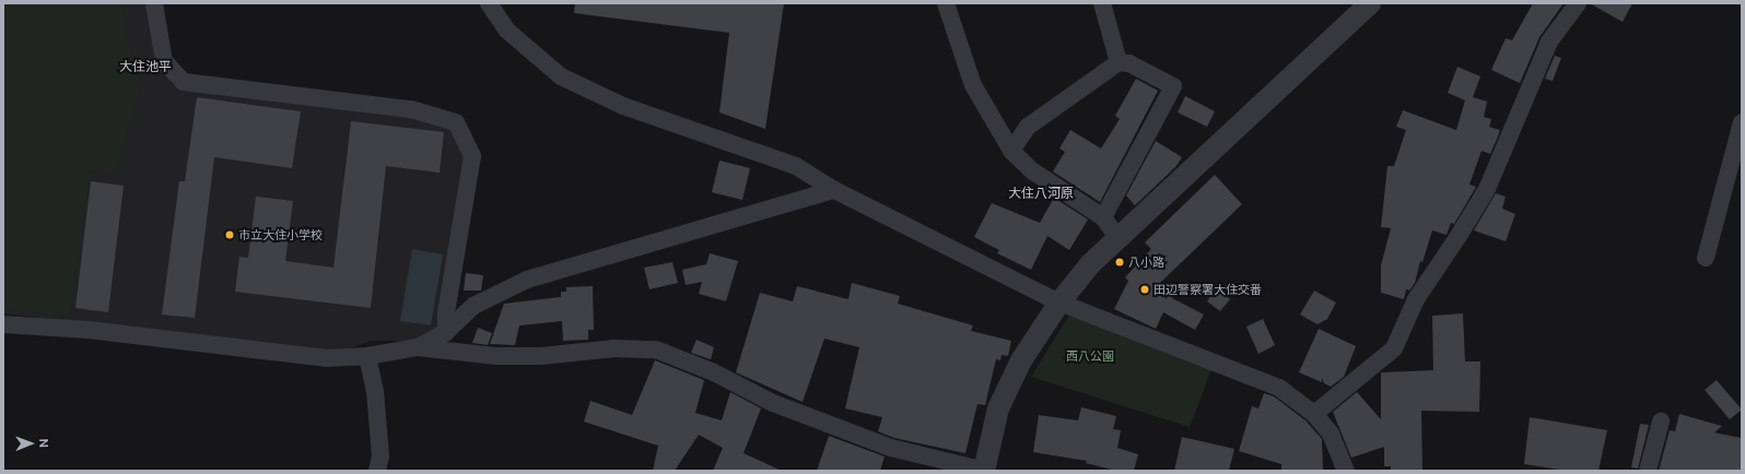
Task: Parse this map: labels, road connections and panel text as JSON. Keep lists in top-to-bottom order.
{
  "districts": ["大住池平", "大住八河原"],
  "parks": ["西八公園"],
  "places": ["市立大住小学校", "八小路", "田辺警察署大住交番"],
  "north": "right"
}
